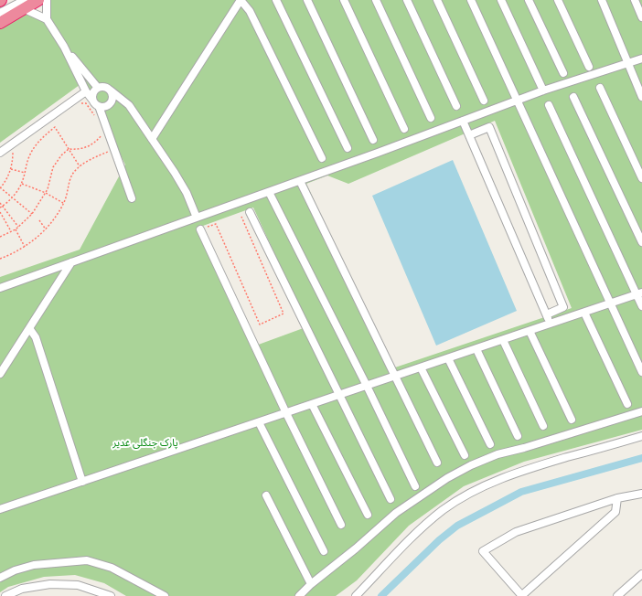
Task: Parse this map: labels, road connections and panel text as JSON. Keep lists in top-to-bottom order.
{
  "parks": ["پارک جنگلی غدیر"]
}
